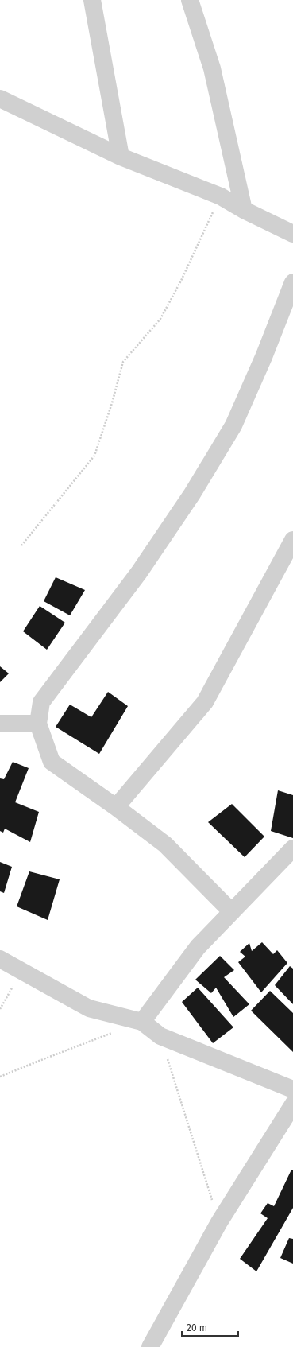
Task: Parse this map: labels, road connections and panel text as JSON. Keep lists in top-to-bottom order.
{
  "scale_bar": "20 m"
}
